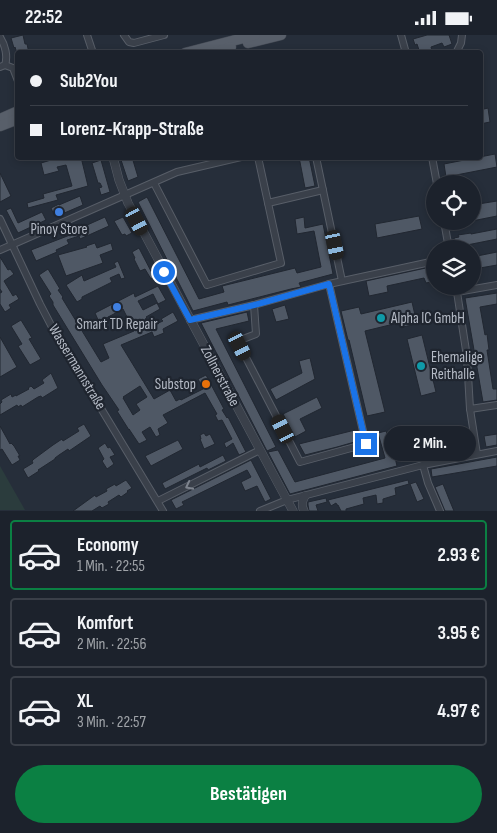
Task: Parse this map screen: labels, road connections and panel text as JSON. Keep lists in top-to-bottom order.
{
  "streets": {
    "street": ["Wassermannstraße", "Zollnerstraße"]
  },
  "places": [
    "Pinoy Store",
    "Smart TD Repair",
    "Alpha IC GmbH",
    "Ehemalige Reithalle",
    "Substop"
  ],
  "page": {
    "status": "22:52",
    "banner": ["Sub2You", "Lorenz-Krapp-Straße"],
    "bubble": "2 Min.",
    "list": [
      {
        "name": "Economy",
        "note": "1 Min. · 22:55",
        "value": "2.93 €"
      },
      {
        "name": "Komfort",
        "note": "2 Min. · 22:56",
        "value": "3.95 €"
      },
      {
        "name": "XL",
        "note": "3 Min. · 22:57",
        "value": "4.97 €"
      }
    ],
    "buttons": "Bestätigen"
  }
}
